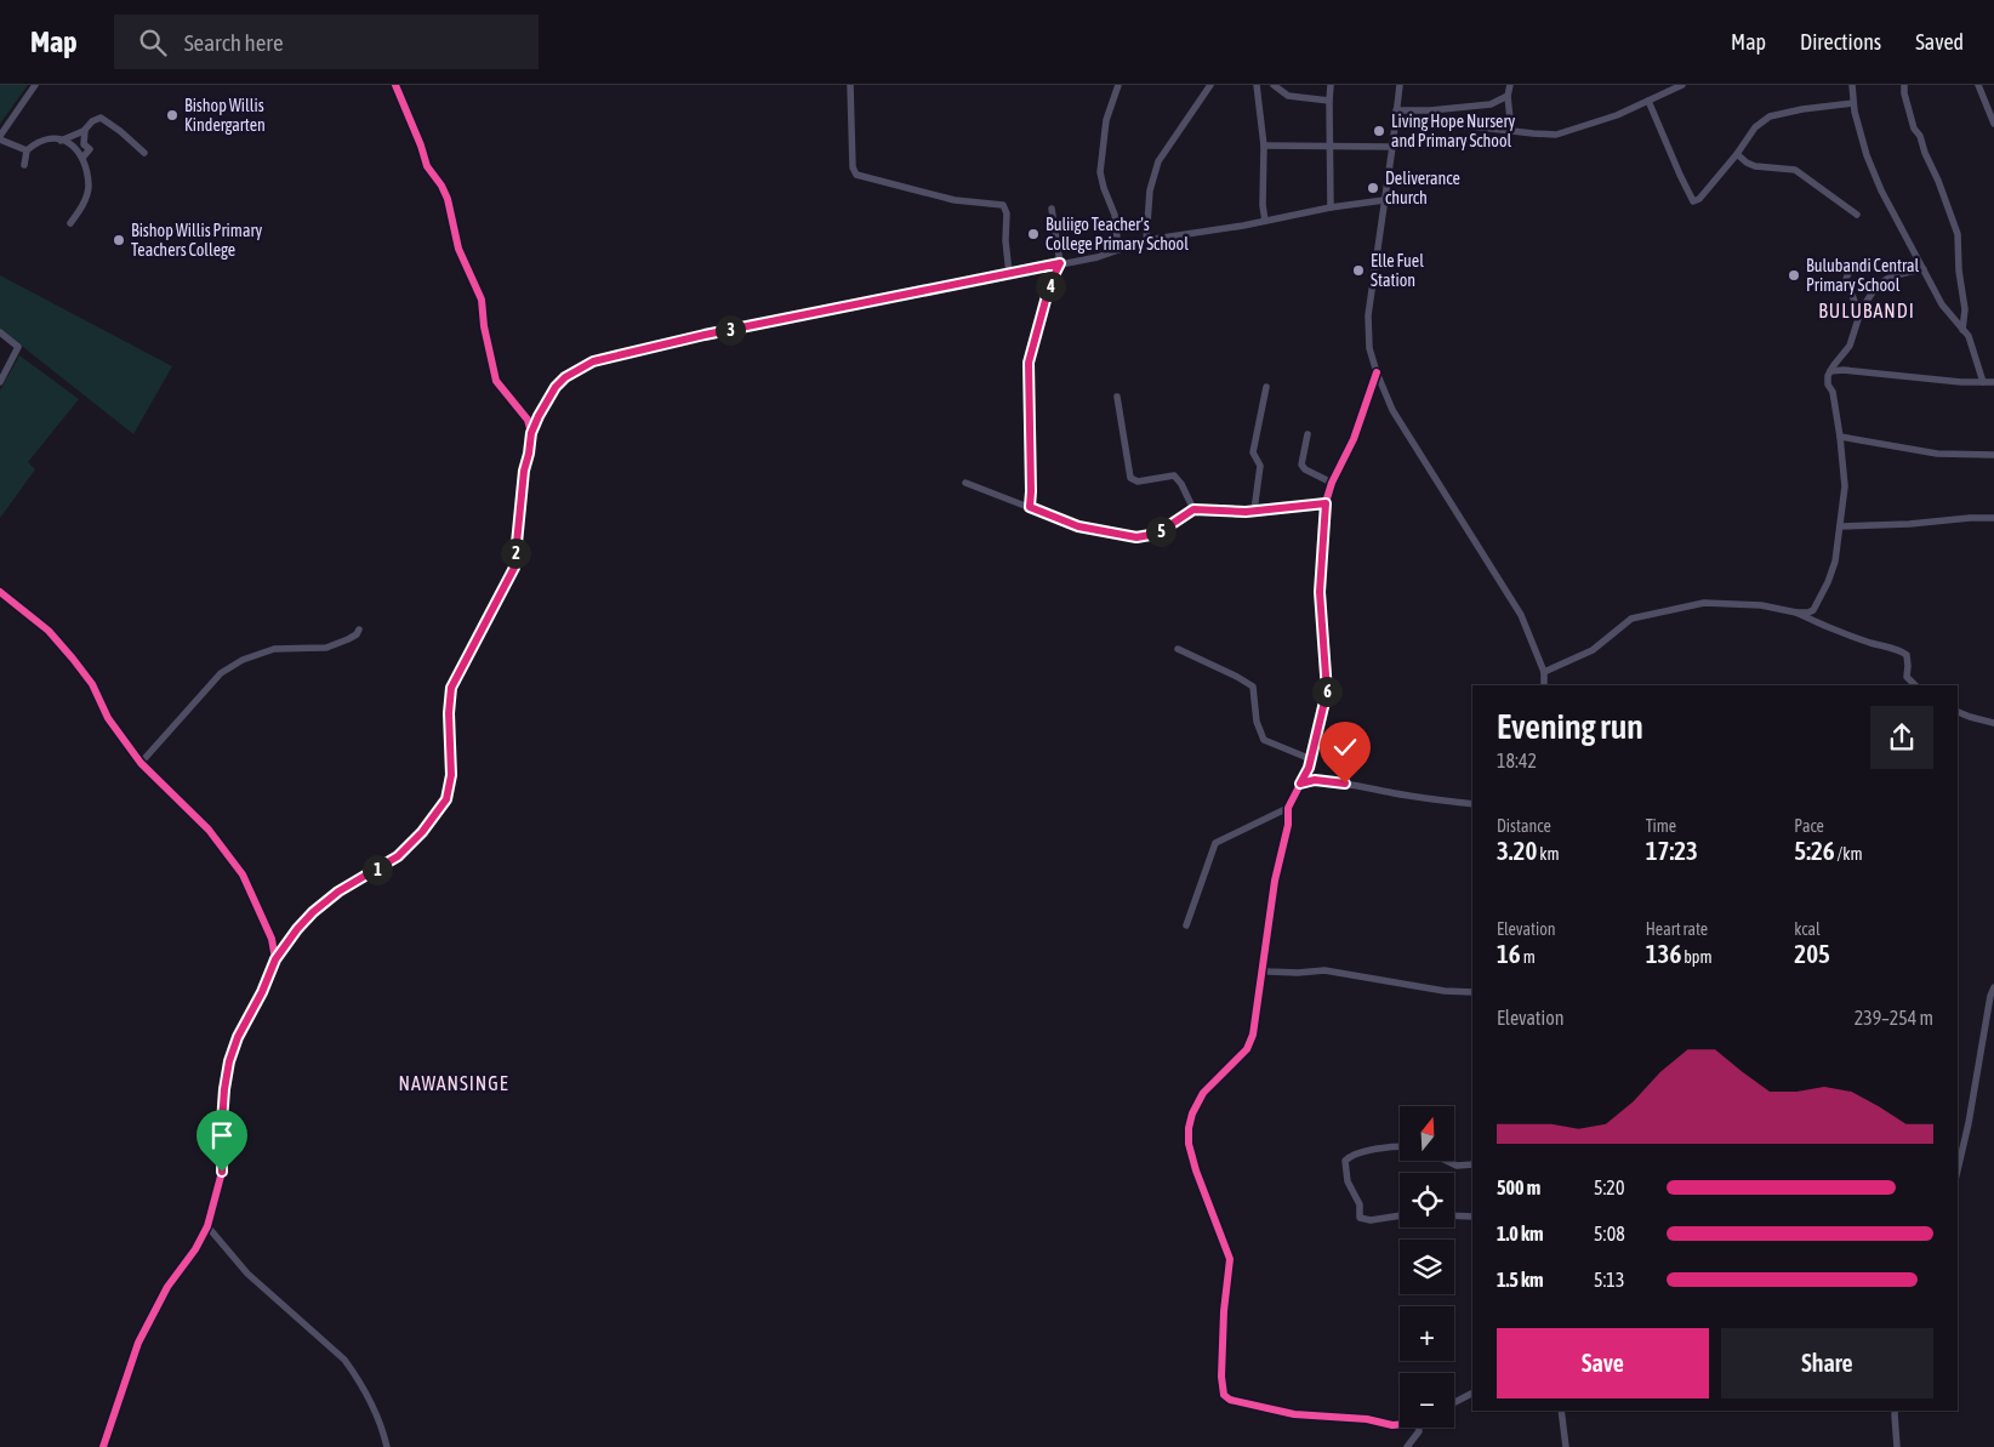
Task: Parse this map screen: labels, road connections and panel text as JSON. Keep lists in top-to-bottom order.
{
  "districts": ["BULUBANDI", "NAWANSINGE"],
  "places": [
    "Bishop Willis Kindergarten",
    "Living Hope Nursery and Primary School",
    "Deliverance church",
    "Buliigo Teacher's College Primary School",
    "Bishop Willis Primary Teachers College",
    "Elle Fuel Station",
    "Bulubandi Central Primary School"
  ],
  "north": "top",
  "page": {
    "header": "Map",
    "search": "Search here",
    "nav": ["Map", "Directions", "Saved"],
    "pins": [
      "4",
      "3",
      "5",
      "2",
      "6",
      "1"
    ],
    "heading": ["Evening run", "18:42"],
    "stats": [
      ["Distance", "3.20 km"],
      ["Time", "17:23"],
      ["Pace", "5:26 /km"],
      ["Elevation", "16 m"],
      ["Heart rate", "136 bpm"],
      ["kcal", "205"]
    ],
    "chart": ["Elevation", "239–254 m"],
    "map_buttons": ["+", "−"],
    "list": [
      {
        "name": "500 m",
        "note": "5:20"
      },
      {
        "name": "1.0 km",
        "note": "5:08"
      },
      {
        "name": "1.5 km",
        "note": "5:13"
      }
    ],
    "buttons": ["Save", "Share"]
  }
}
